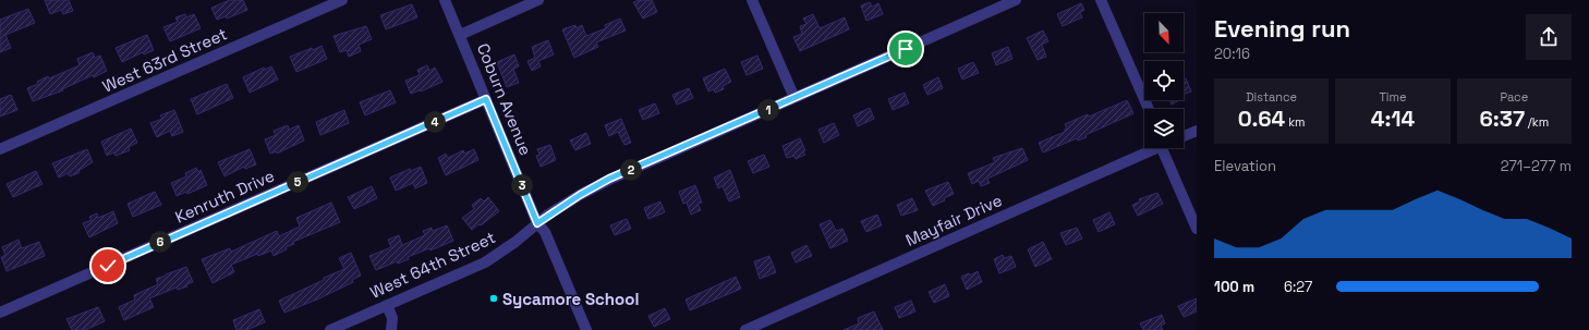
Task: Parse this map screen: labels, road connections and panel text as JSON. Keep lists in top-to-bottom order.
{
  "streets": {
    "street": [
      "West 63rd Street",
      "Coburn Avenue",
      "Kenruth Drive",
      "Mayfair Drive",
      "West 64th Street"
    ]
  },
  "crossings": [
    ["Coburn Avenue", "Kenruth Drive"],
    ["Coburn Avenue", "West 64th Street"]
  ],
  "places": ["Sycamore School"],
  "north": "bottom right",
  "page": {
    "heading": ["Evening run", "20:16"],
    "stats": [
      ["Distance", "0.64 km"],
      ["Time", "4:14"],
      ["Pace", "6:37 /km"]
    ],
    "pins": [
      "1",
      "4",
      "2",
      "5",
      "3",
      "6"
    ],
    "chart": ["Elevation", "271–277 m"],
    "list": [
      {
        "name": "100 m",
        "note": "6:27"
      }
    ]
  }
}
